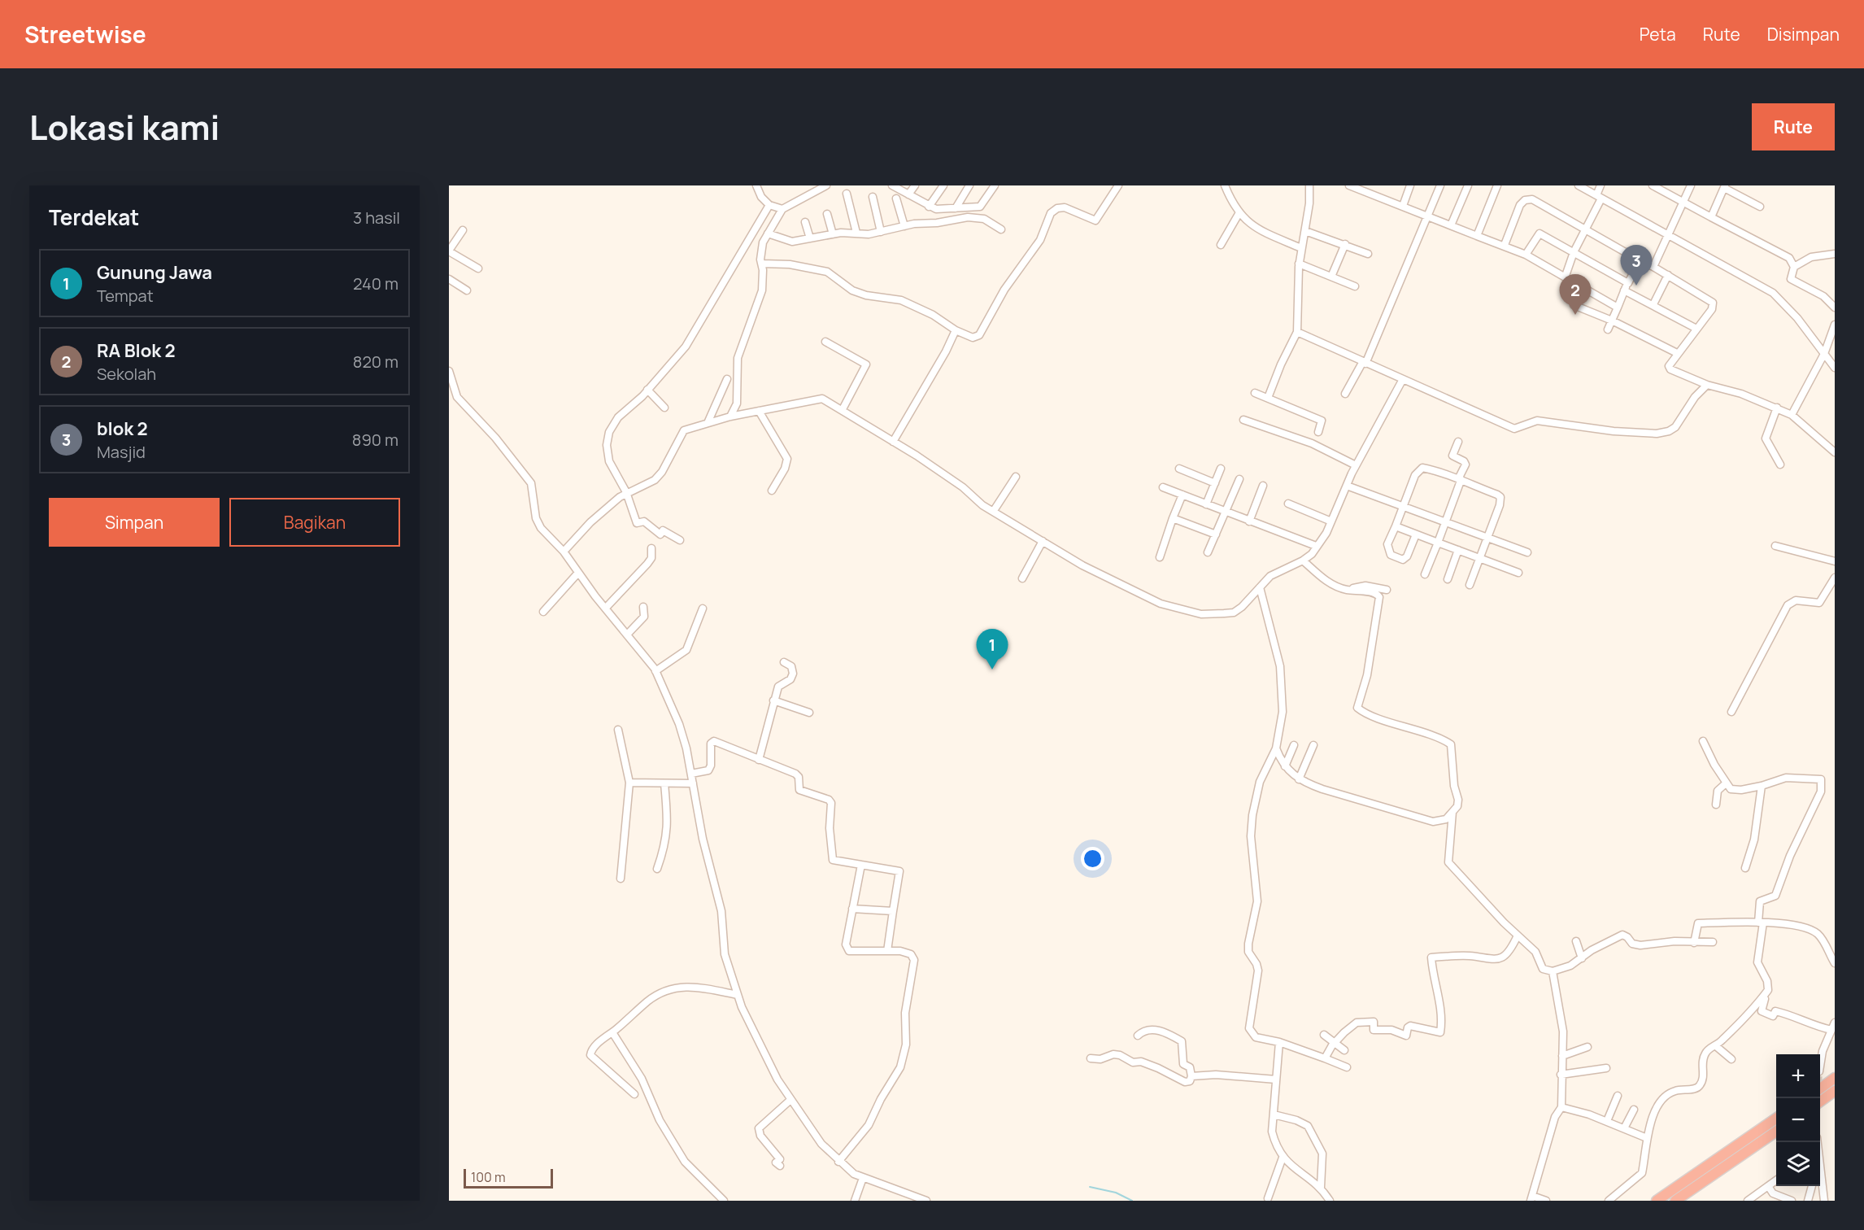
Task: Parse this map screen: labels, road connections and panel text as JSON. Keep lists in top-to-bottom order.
{
  "scale_bar": "100 m",
  "page": {
    "header": "Streetwise",
    "nav": ["Peta", "Rute", "Disimpan"],
    "title": "Lokasi kami",
    "buttons": [
      "Rute",
      ["Simpan", "Bagikan"]
    ],
    "heading": ["Terdekat", "3 hasil"],
    "pins": ["3", "2", "1"],
    "list": [
      {
        "mark": "1",
        "name": "Gunung Jawa",
        "note": "Tempat",
        "value": "240 m"
      },
      {
        "mark": "2",
        "name": "RA Blok 2",
        "note": "Sekolah",
        "value": "820 m"
      },
      {
        "mark": "3",
        "name": "blok 2",
        "note": "Masjid",
        "value": "890 m"
      }
    ],
    "map_buttons": ["+", "−"],
    "scale": "100 m"
  }
}
